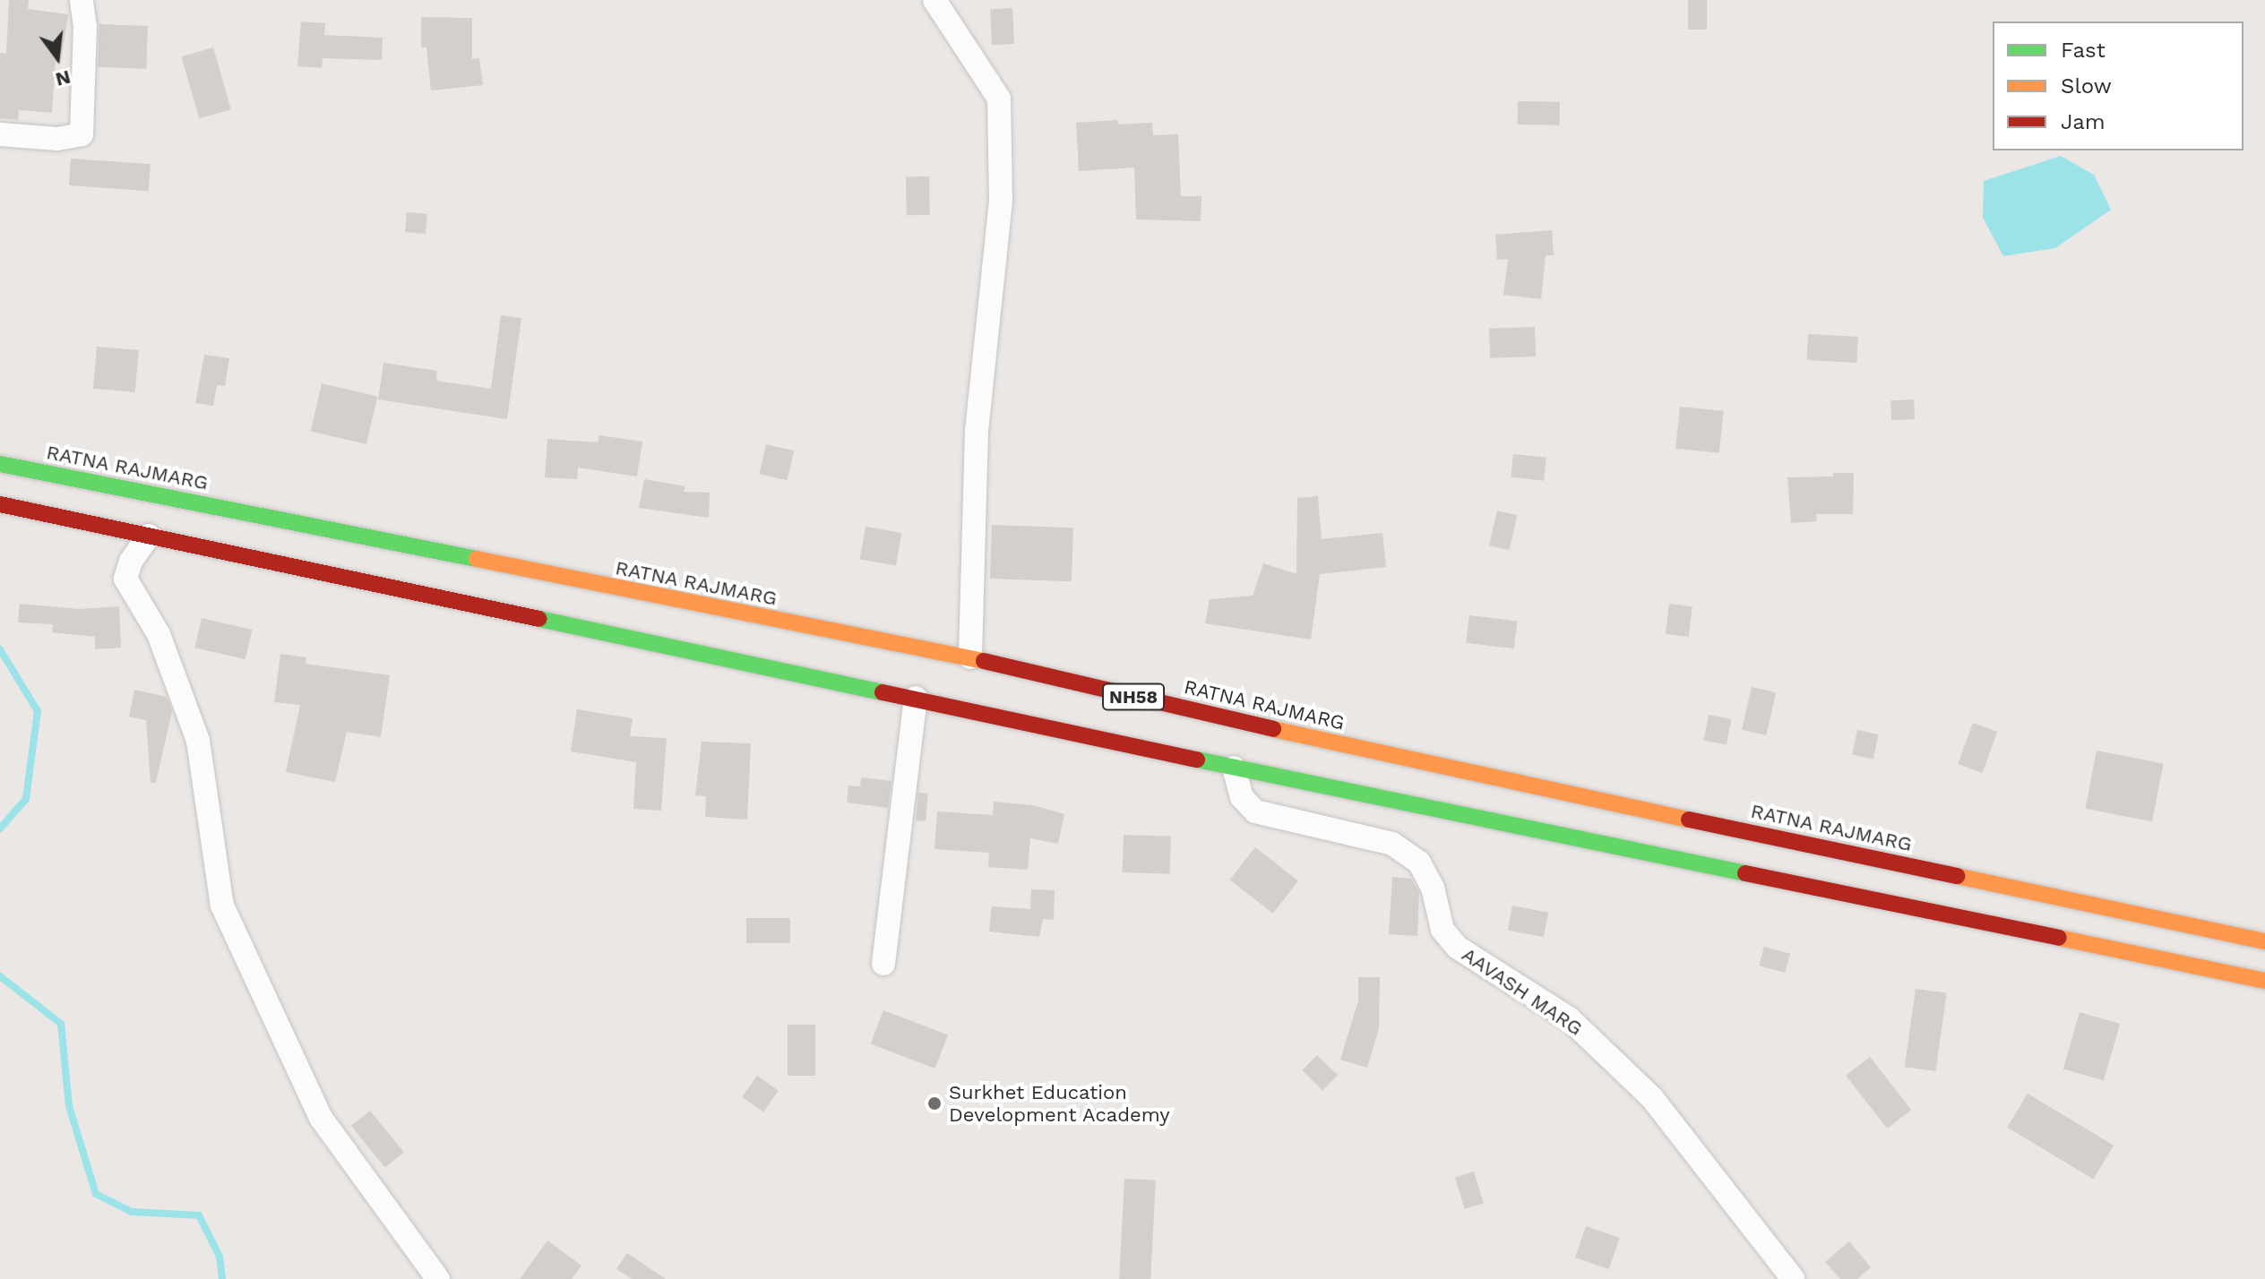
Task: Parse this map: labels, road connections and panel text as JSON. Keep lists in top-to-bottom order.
{
  "streets": {
    "main road": ["RATNA RAJMARG", "NH58"],
    "street": ["AAVASH MARG"]
  },
  "crossings": [
    ["NH58", "AAVASH MARG"]
  ],
  "places": ["Surkhet Education Development Academy"],
  "legend": ["Fast", "Slow", "Jam"],
  "north": "bottom"
}
